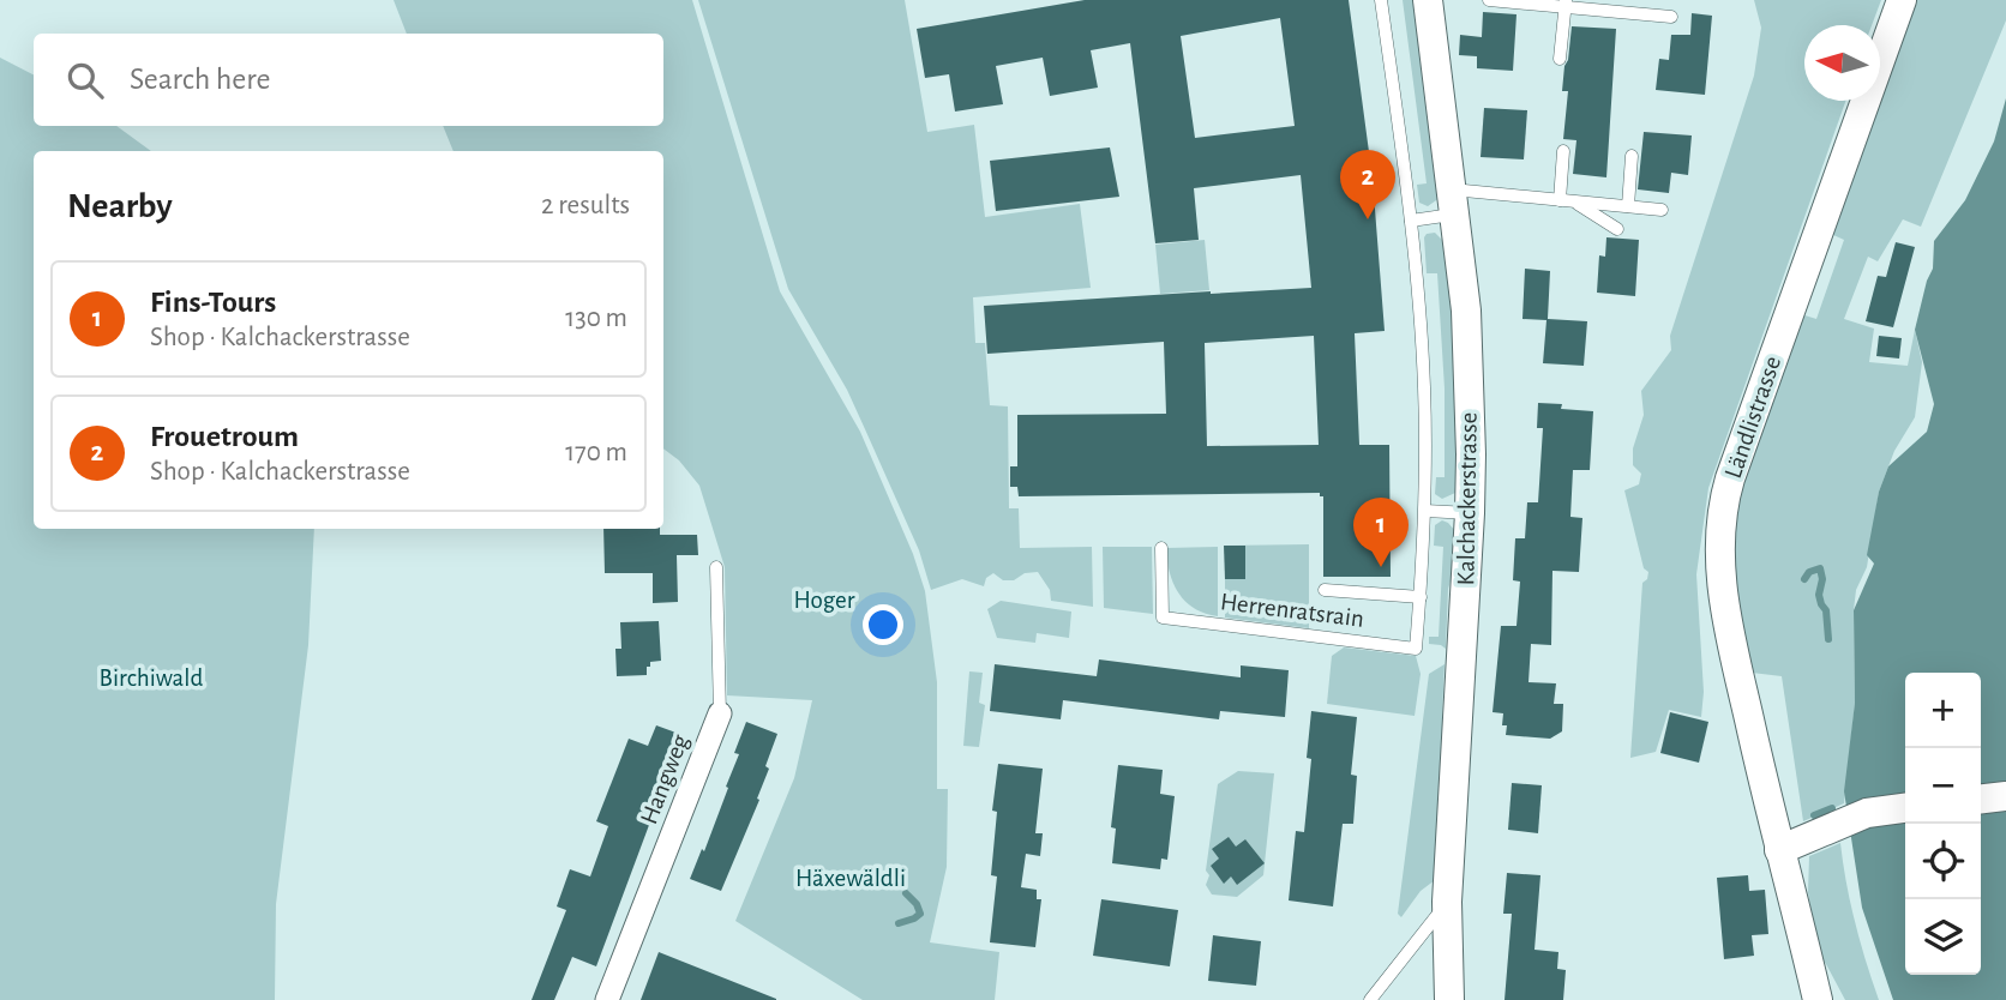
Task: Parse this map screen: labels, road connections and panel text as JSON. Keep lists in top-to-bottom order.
{
  "streets": {
    "street": ["Ländlistrasse", "Kalchackerstrasse", "Hangweg"],
    "lane": ["Herrenratsrain"]
  },
  "parks": ["Hoger", "Birchiwald", "Häxewäldli"],
  "north": "left",
  "page": {
    "search": "Search here",
    "pins": ["2", "1"],
    "heading": ["Nearby", "2 results"],
    "list": [
      {
        "mark": "1",
        "name": "Fins-Tours",
        "note": "Shop · Kalchackerstrasse",
        "value": "130 m"
      },
      {
        "mark": "2",
        "name": "Frouetroum",
        "note": "Shop · Kalchackerstrasse",
        "value": "170 m"
      }
    ],
    "map_buttons": ["+", "−"]
  }
}
